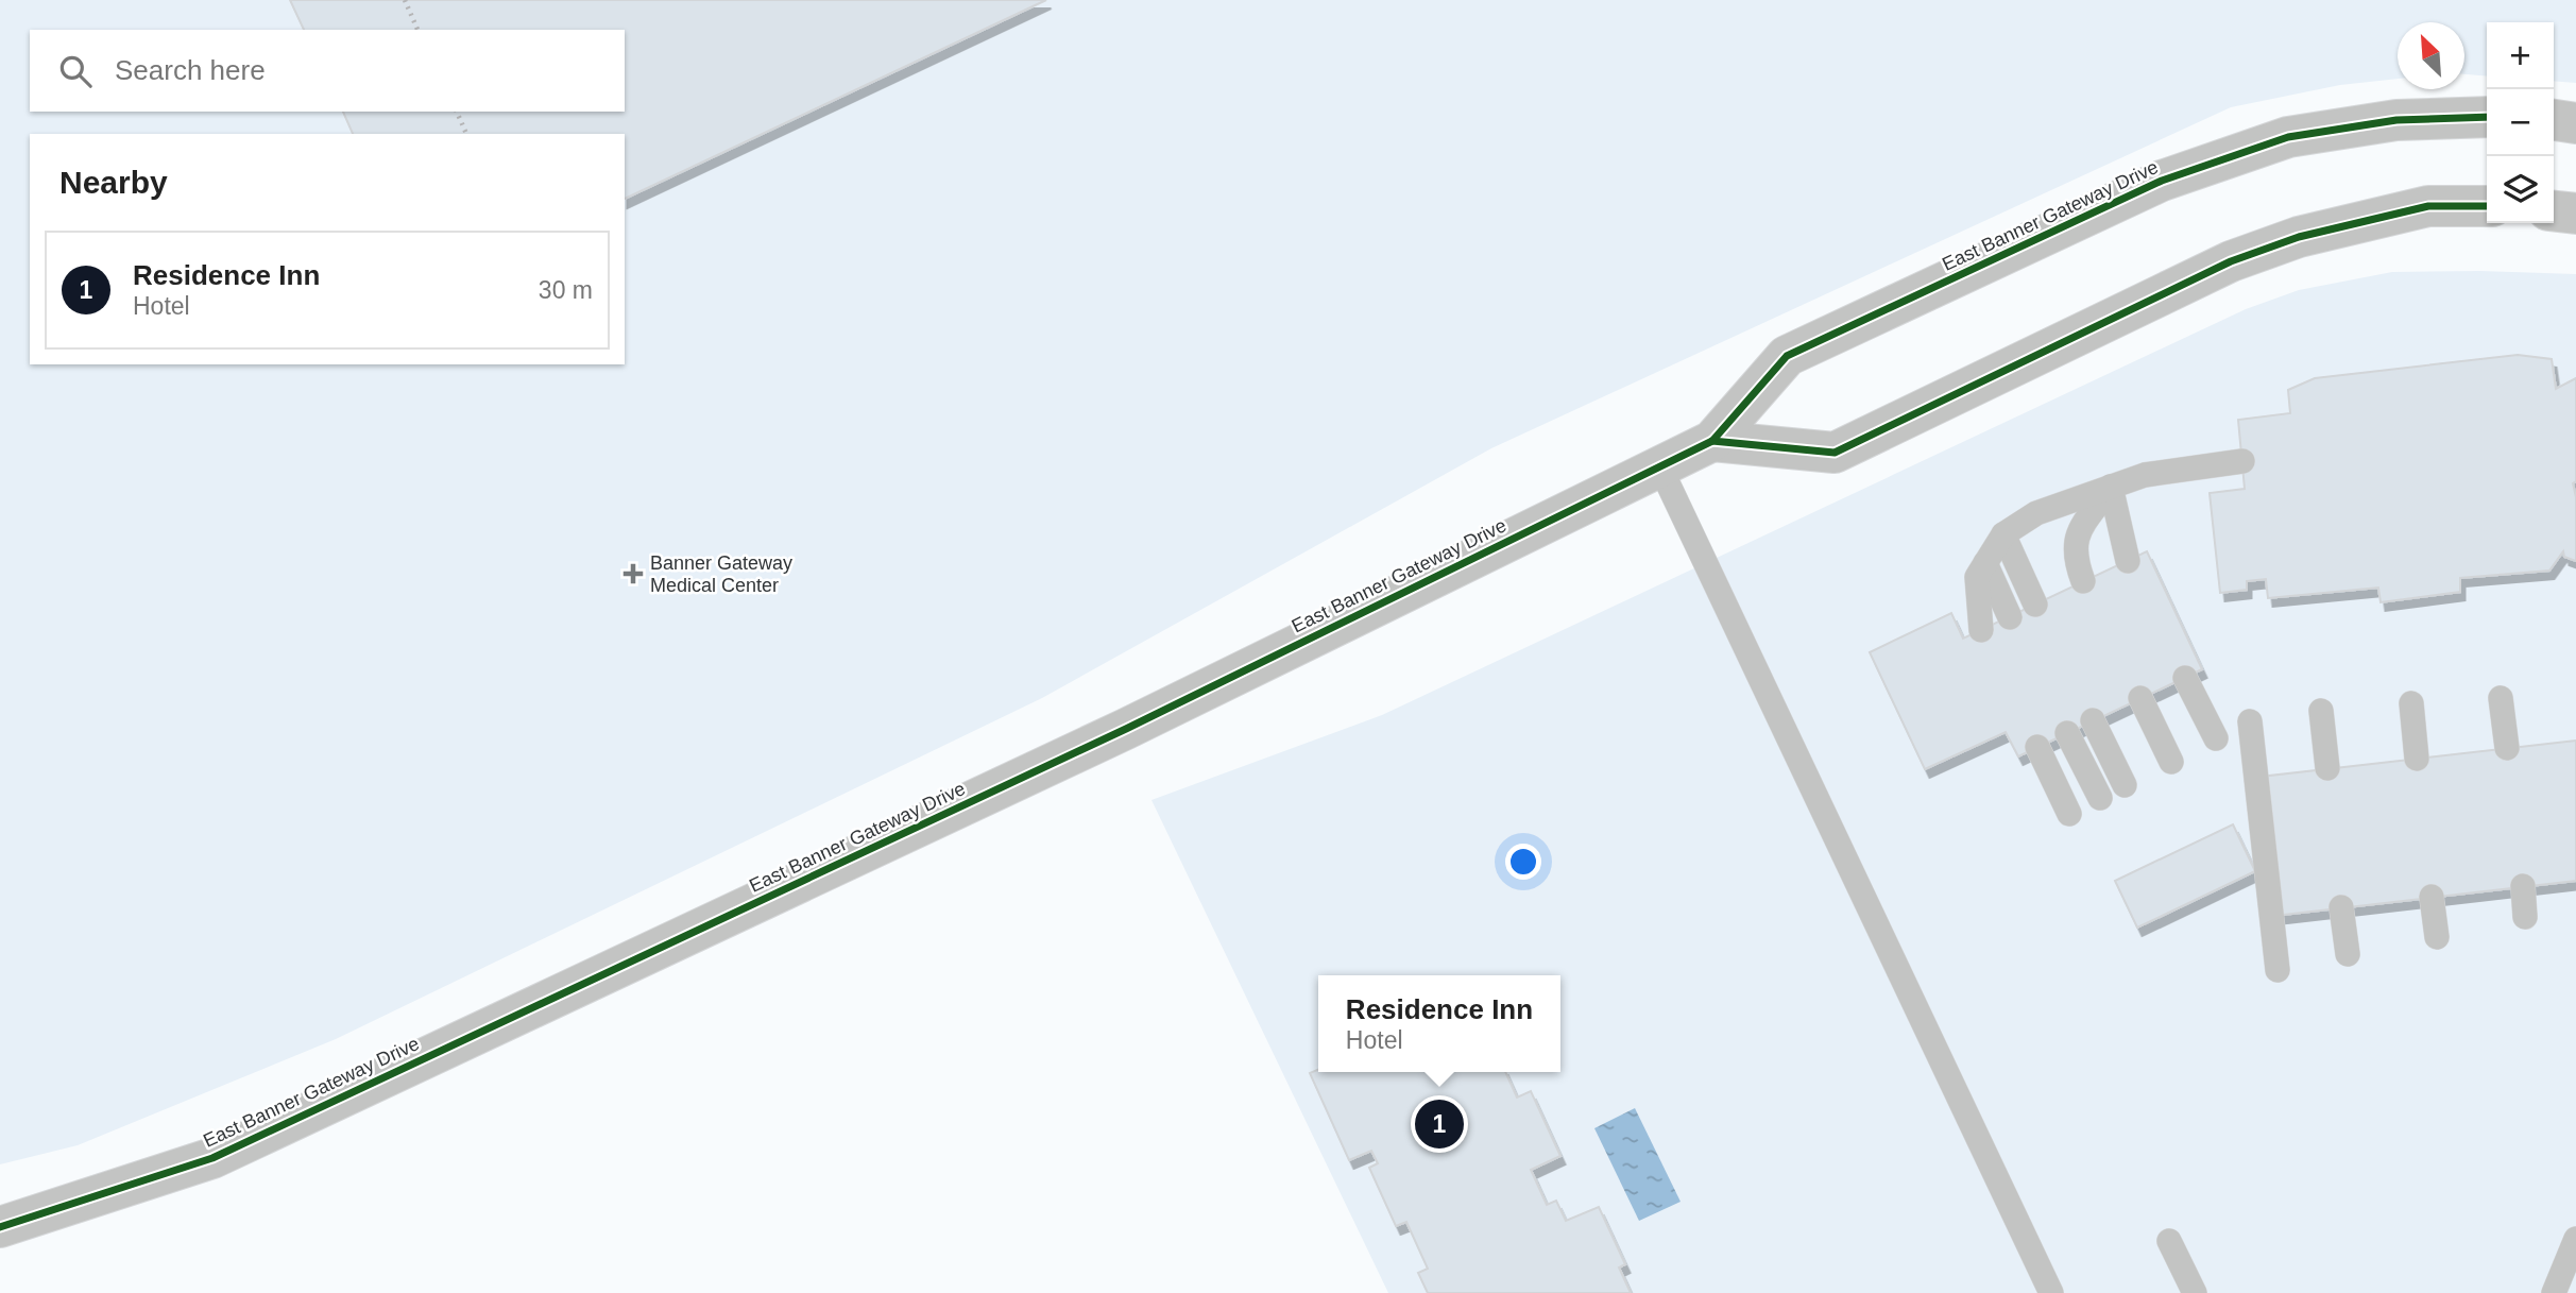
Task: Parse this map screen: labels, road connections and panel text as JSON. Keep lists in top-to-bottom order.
{
  "streets": {
    "street": ["East Banner Gateway Drive"]
  },
  "places": {
    "health": ["Banner Gateway Medical Center"]
  },
  "north": "top left",
  "page": {
    "map_buttons": ["+", "−"],
    "search": "Search here",
    "heading": "Nearby",
    "list": [
      {
        "mark": "1",
        "name": "Residence Inn",
        "note": "Hotel",
        "value": "30 m"
      }
    ],
    "popup": ["Residence Inn", "Hotel"],
    "pins": "1"
  }
}
